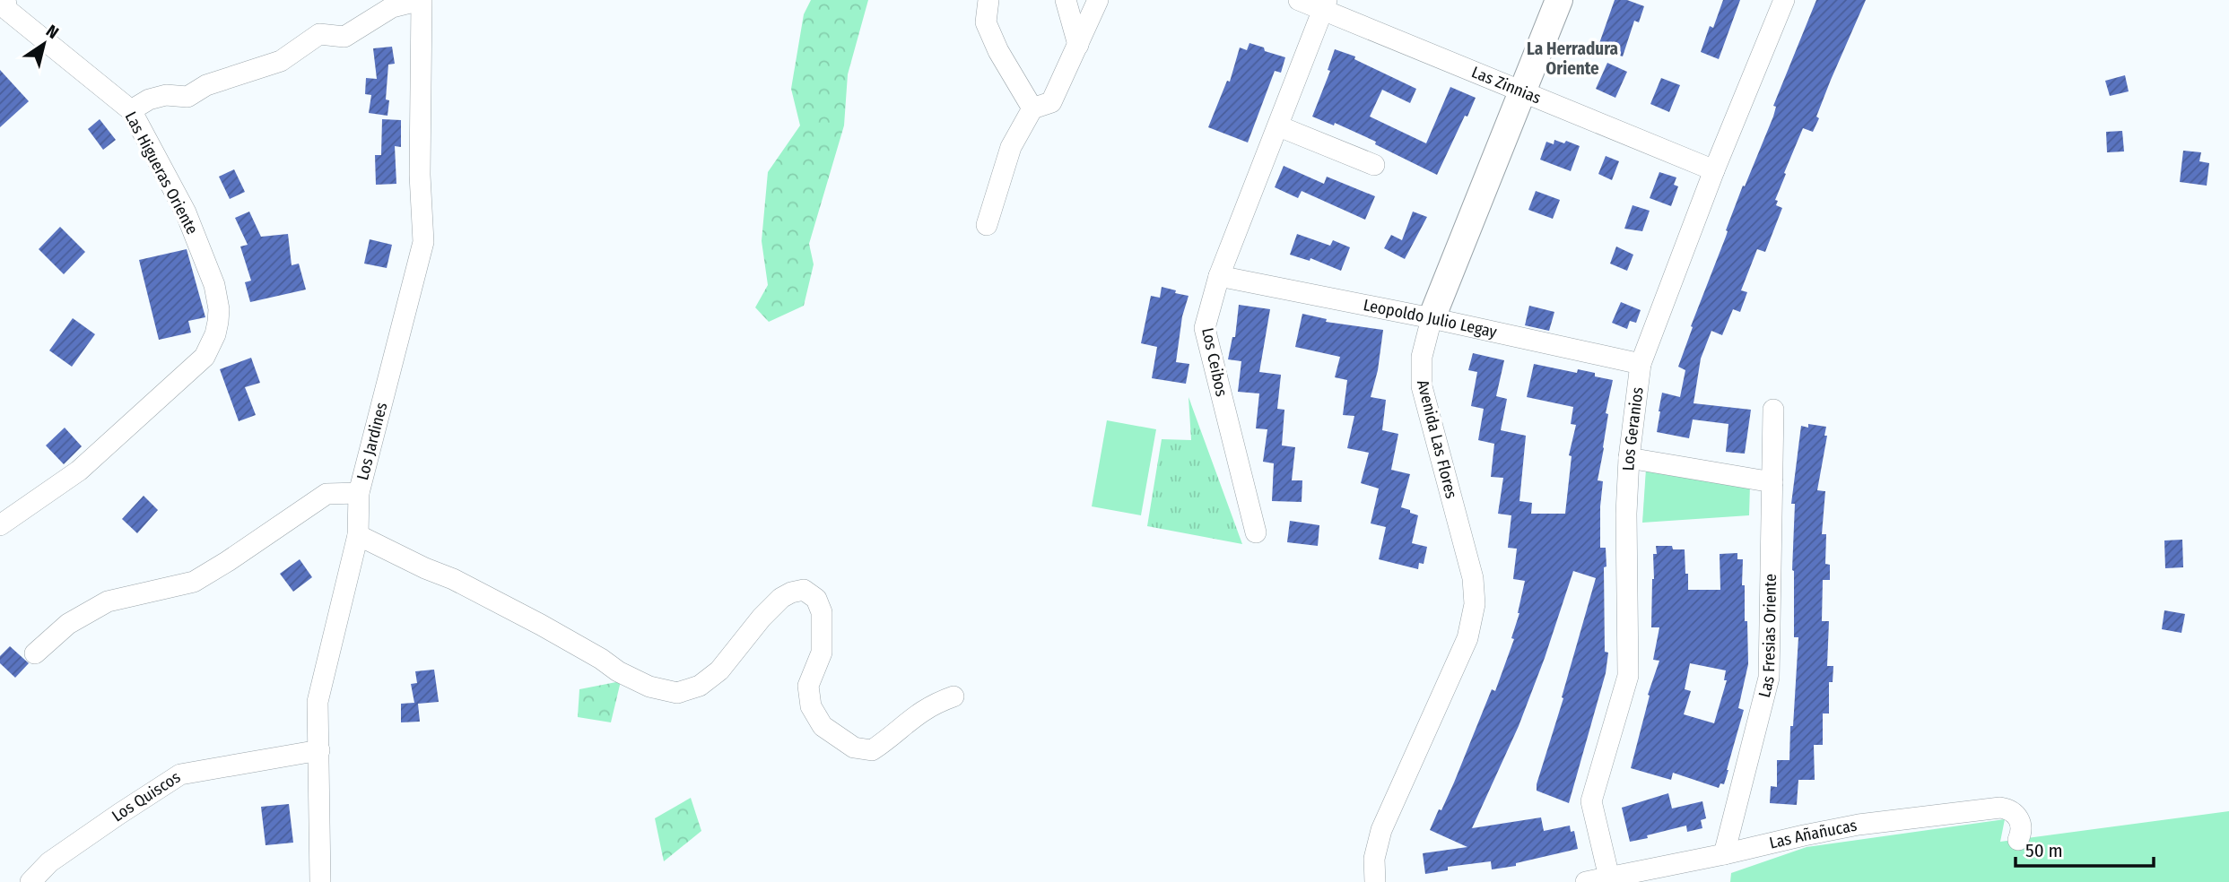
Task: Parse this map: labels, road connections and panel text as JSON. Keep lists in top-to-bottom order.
{
  "streets": {
    "street": [
      "Las Zinnias",
      "Las Higueras Oriente",
      "Leopoldo Julio Legay",
      "Los Ceibos",
      "Los Geranios",
      "Avenida Las Flores",
      "Los Jardines",
      "Las Fresias Oriente",
      "Los Quiscos",
      "Las Añañucas"
    ]
  },
  "crossings": [
    ["Las Zinnias", "Los Ceibos"],
    ["Las Zinnias", "Los Geranios"],
    ["Las Zinnias", "Avenida Las Flores"],
    ["Leopoldo Julio Legay", "Los Ceibos"],
    ["Leopoldo Julio Legay", "Los Geranios"],
    ["Leopoldo Julio Legay", "Avenida Las Flores"],
    ["Los Geranios", "Las Añañucas"],
    ["Los Jardines", "Los Quiscos"],
    ["Las Fresias Oriente", "Las Añañucas"]
  ],
  "districts": ["La Herradura Oriente"],
  "scale_bar": "50 m",
  "north": "top right"
}
